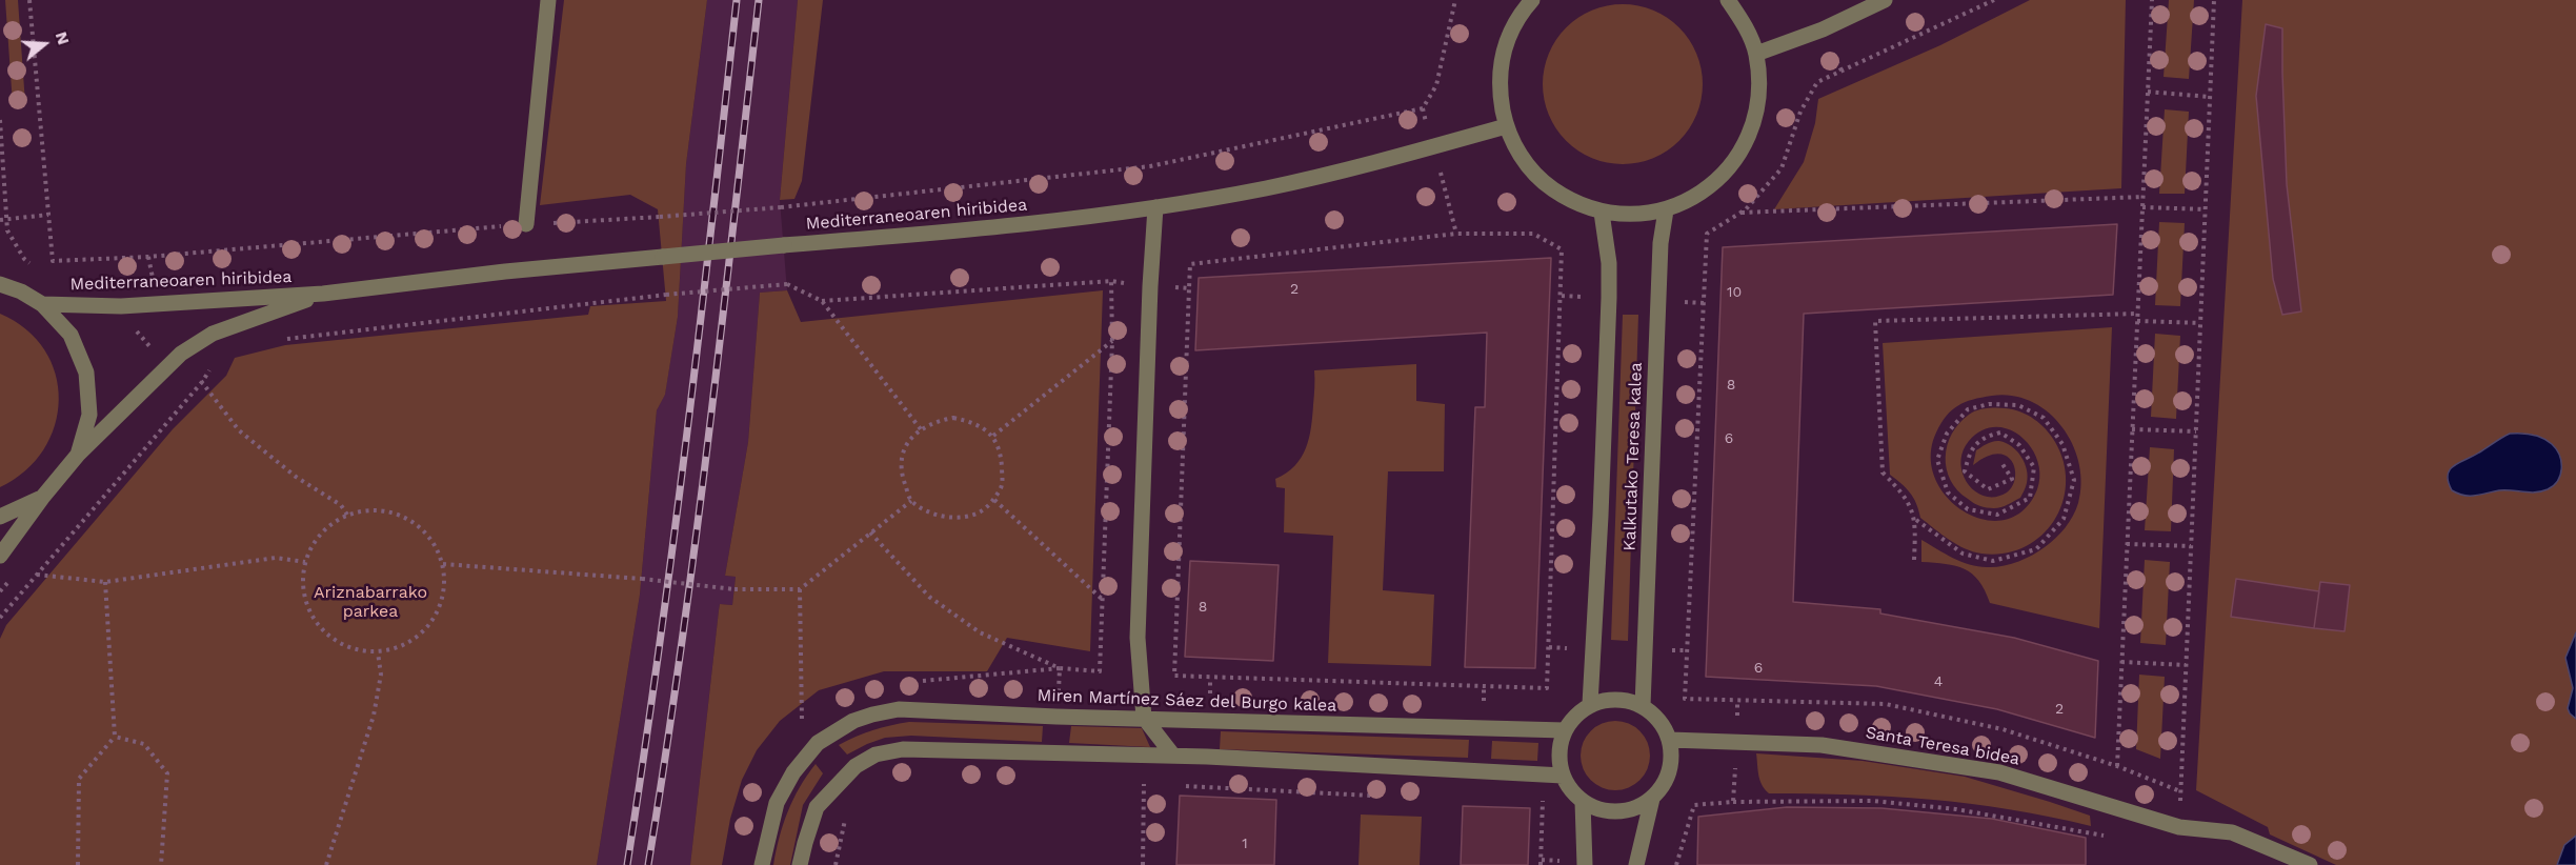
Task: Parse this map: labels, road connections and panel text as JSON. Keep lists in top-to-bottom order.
{
  "streets": {
    "street": [
      "Mediterraneoaren hiribidea",
      "Kalkutako Teresa kalea",
      "Miren Martínez Sáez del Burgo kalea",
      "Santa Teresa bidea"
    ]
  },
  "crossings": [
    ["Kalkutako Teresa kalea", "Miren Martínez Sáez del Burgo kalea"],
    ["Kalkutako Teresa kalea", "Santa Teresa bidea"],
    ["Miren Martínez Sáez del Burgo kalea", "Santa Teresa bidea"]
  ],
  "parks": ["Ariznabarrako parkea"],
  "house_numbers": [
    "2",
    "10",
    "8",
    "6",
    "8",
    "6",
    "4",
    "2",
    "1"
  ],
  "north": "right"
}
